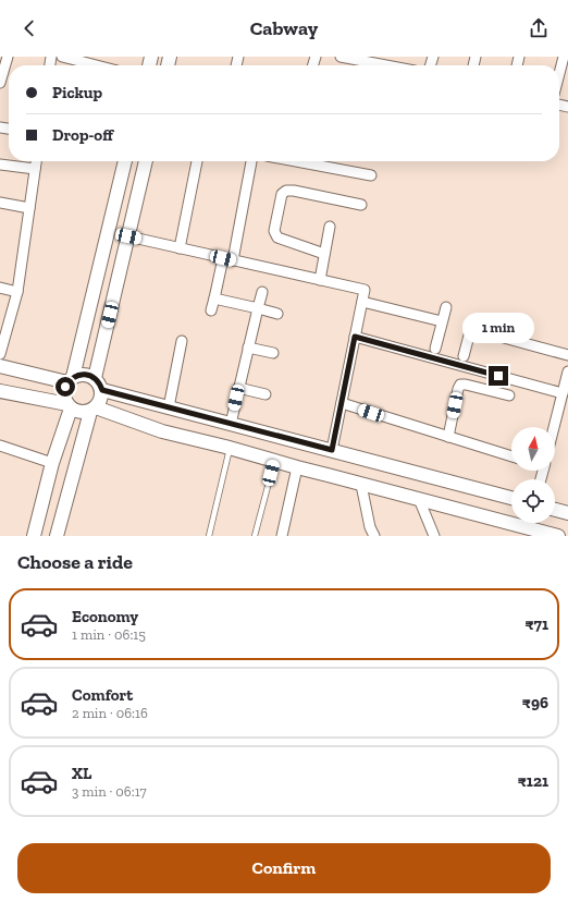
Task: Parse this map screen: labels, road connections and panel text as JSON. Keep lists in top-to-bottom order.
{
  "north": "top",
  "page": {
    "header": "Cabway",
    "banner": ["Pickup", "Drop-off"],
    "bubble": "1 min",
    "heading": "Choose a ride",
    "list": [
      {
        "name": "Economy",
        "note": "1 min · 06:15",
        "value": "₹71"
      },
      {
        "name": "Comfort",
        "note": "2 min · 06:16",
        "value": "₹96"
      },
      {
        "name": "XL",
        "note": "3 min · 06:17",
        "value": "₹121"
      }
    ],
    "buttons": "Confirm"
  }
}
